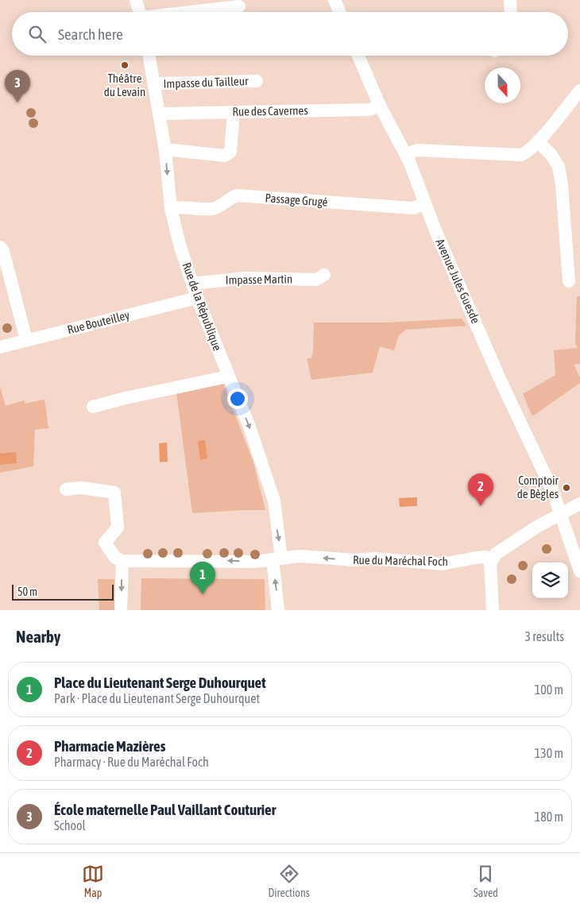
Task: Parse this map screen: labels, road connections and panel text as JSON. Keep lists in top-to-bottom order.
{
  "streets": {
    "street": [
      "Impasse du Tailleur",
      "Rue des Cavernes",
      "Passage Grugé",
      "Impasse Martin",
      "Avenue Jules Guesde",
      "Rue de la République",
      "Rue Bouteilley",
      "Rue du Maréchal Foch"
    ]
  },
  "crossings": [
    ["Impasse du Tailleur", "Rue de la République"],
    ["Rue des Cavernes", "Avenue Jules Guesde"],
    ["Rue des Cavernes", "Rue de la République"],
    ["Passage Grugé", "Avenue Jules Guesde"],
    ["Passage Grugé", "Rue de la République"],
    ["Impasse Martin", "Rue de la République"],
    ["Rue de la République", "Rue Bouteilley"],
    ["Rue de la République", "Rue du Maréchal Foch"]
  ],
  "one_way": ["Rue du Maréchal Foch"],
  "places": ["Théâtre du Levain", "Comptoir de Bègles"],
  "scale_bar": "50 m",
  "north": "bottom",
  "page": {
    "search": "Search here",
    "pins": ["3", "2", "1"],
    "scale": "50 m",
    "heading": ["Nearby", "3 results"],
    "list": [
      {
        "mark": "1",
        "name": "Place du Lieutenant Serge Duhourquet",
        "note": "Park · Place du Lieutenant Serge Duhourquet",
        "value": "100 m"
      },
      {
        "mark": "2",
        "name": "Pharmacie Mazières",
        "note": "Pharmacy · Rue du Maréchal Foch",
        "value": "130 m"
      },
      {
        "mark": "3",
        "name": "École maternelle Paul Vaillant Couturier",
        "note": "School",
        "value": "180 m"
      }
    ],
    "nav": ["Map", "Directions", "Saved"]
  }
}
